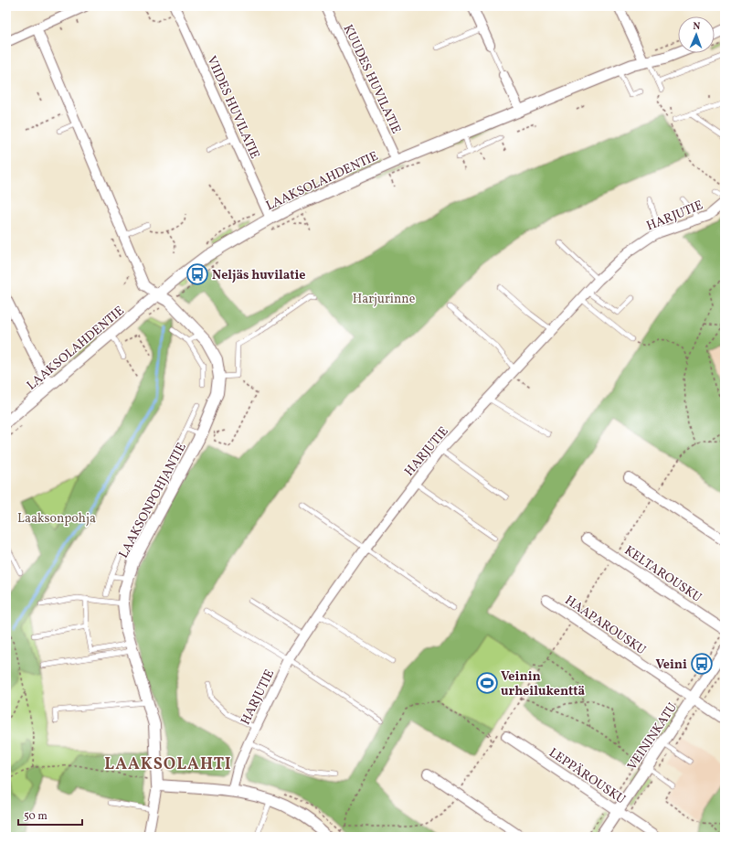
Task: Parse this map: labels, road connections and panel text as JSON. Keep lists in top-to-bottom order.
{
  "streets": {
    "street": [
      "KUUDES HUVILATIE",
      "VIIDES HUVILATIE",
      "LAAKSOLAHDENTIE",
      "HARJUTIE",
      "LAAKSONPOHJANTIE",
      "KELTAROUSKU",
      "HAAPAROUSKU",
      "VEININKATU",
      "LEPPÄROUSKU"
    ]
  },
  "crossings": [
    ["KUUDES HUVILATIE", "LAAKSOLAHDENTIE"],
    ["VIIDES HUVILATIE", "LAAKSOLAHDENTIE"],
    ["LAAKSOLAHDENTIE", "LAAKSONPOHJANTIE"],
    ["HAAPAROUSKU", "VEININKATU"],
    ["VEININKATU", "LEPPÄROUSKU"]
  ],
  "districts": ["LAAKSOLAHTI"],
  "parks": ["Harjurinne", "Laaksonpohja"],
  "places": {
    "bus stop": ["Neljäs huvilatie", "Veini"],
    "sports": ["Veinin urheilukenttä"]
  },
  "scale_bar": "50 m",
  "north": "top"
}
